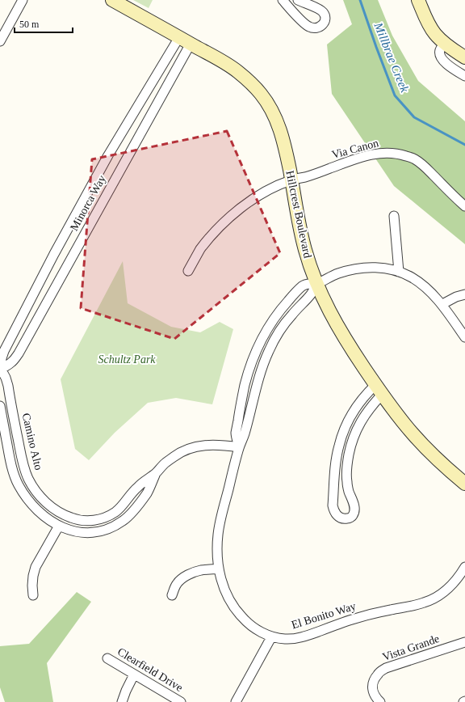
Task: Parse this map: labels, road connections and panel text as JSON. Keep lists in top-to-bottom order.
{
  "streets": {
    "street": [
      "Via Canon",
      "Minorca Way",
      "Hillcrest Boulevard",
      "Camino Alto",
      "El Bonito Way",
      "Vista Grande",
      "Clearfield Drive"
    ]
  },
  "crossings": [
    ["Via Canon", "Hillcrest Boulevard"],
    ["Minorca Way", "Hillcrest Boulevard"],
    ["Minorca Way", "Camino Alto"],
    ["Hillcrest Boulevard", "El Bonito Way"],
    ["Camino Alto", "El Bonito Way"]
  ],
  "water": ["Millbrae Creek"],
  "parks": ["Schultz Park"],
  "scale_bar": "50 m"
}
